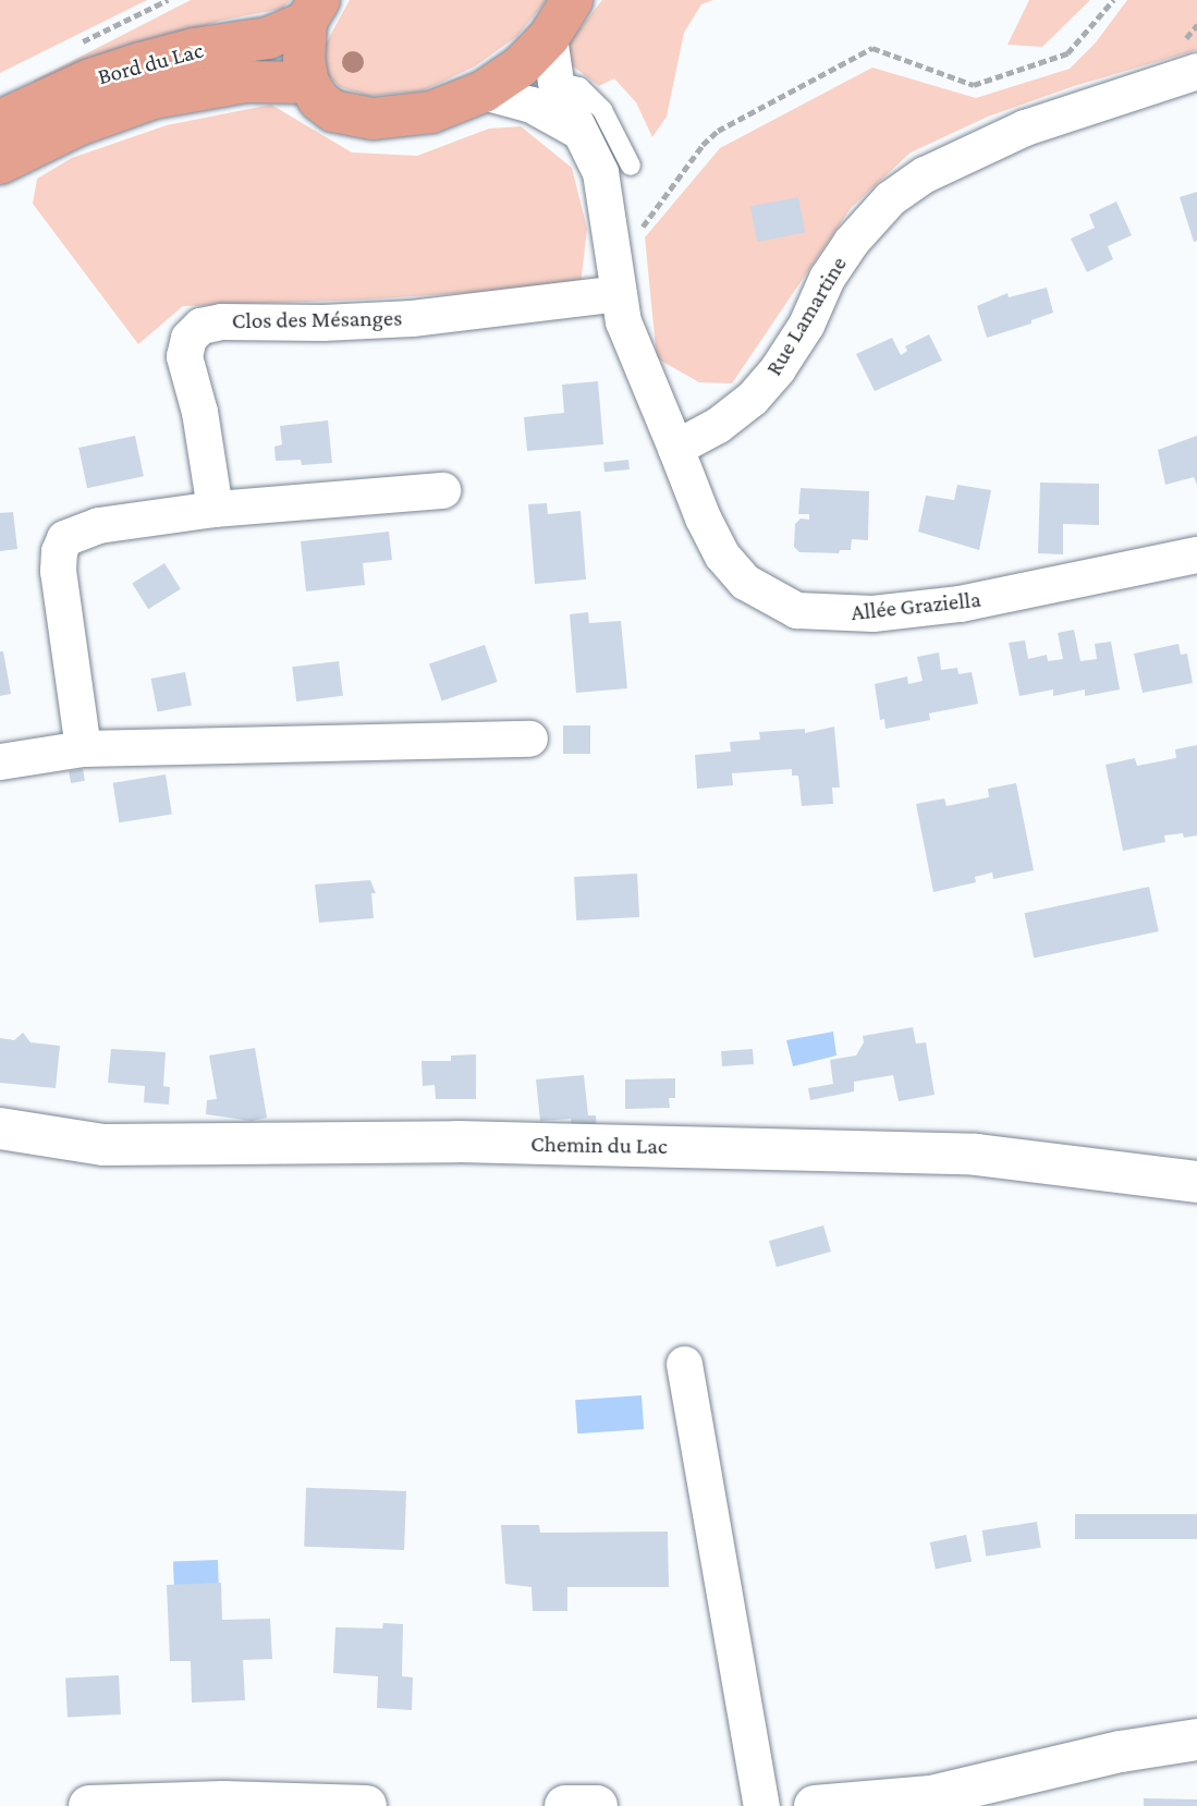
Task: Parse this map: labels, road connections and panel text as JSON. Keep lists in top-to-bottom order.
{
  "streets": {
    "main road": ["Bord du Lac"],
    "street": [
      "Rue Lamartine",
      "Clos des Mésanges",
      "Allée Graziella",
      "Chemin du Lac"
    ]
  },
  "crossings": [
    ["Rue Lamartine", "Allée Graziella"]
  ]
}
